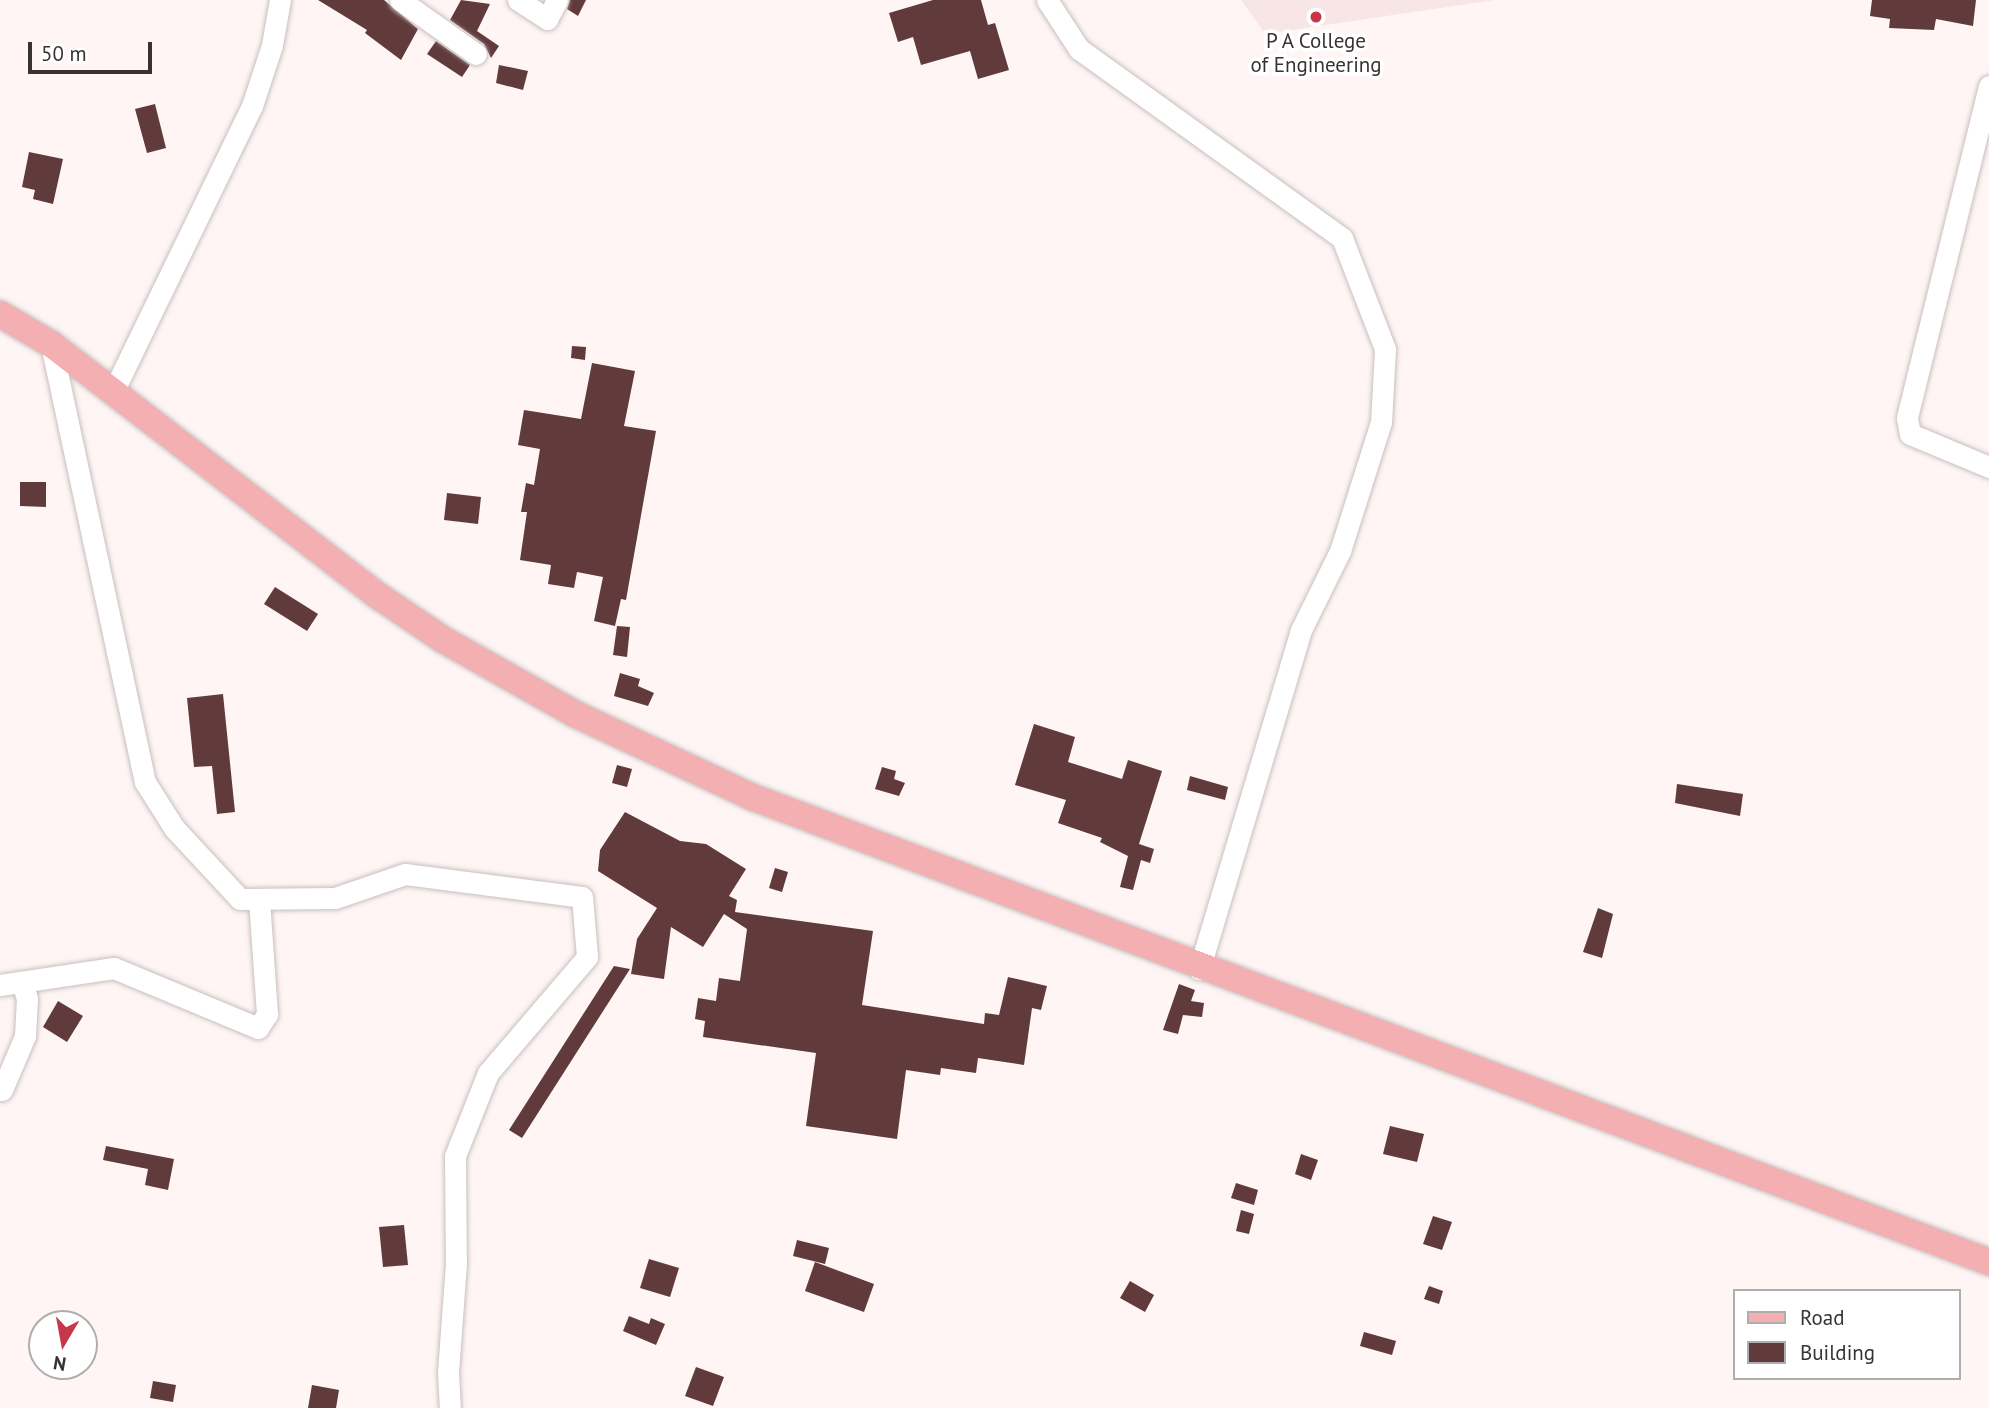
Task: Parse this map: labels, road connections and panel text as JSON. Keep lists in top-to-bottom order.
{
  "places": ["P A College of Engineering"],
  "legend": ["Road", "Building"],
  "scale_bar": "50 m",
  "north": "bottom"
}
